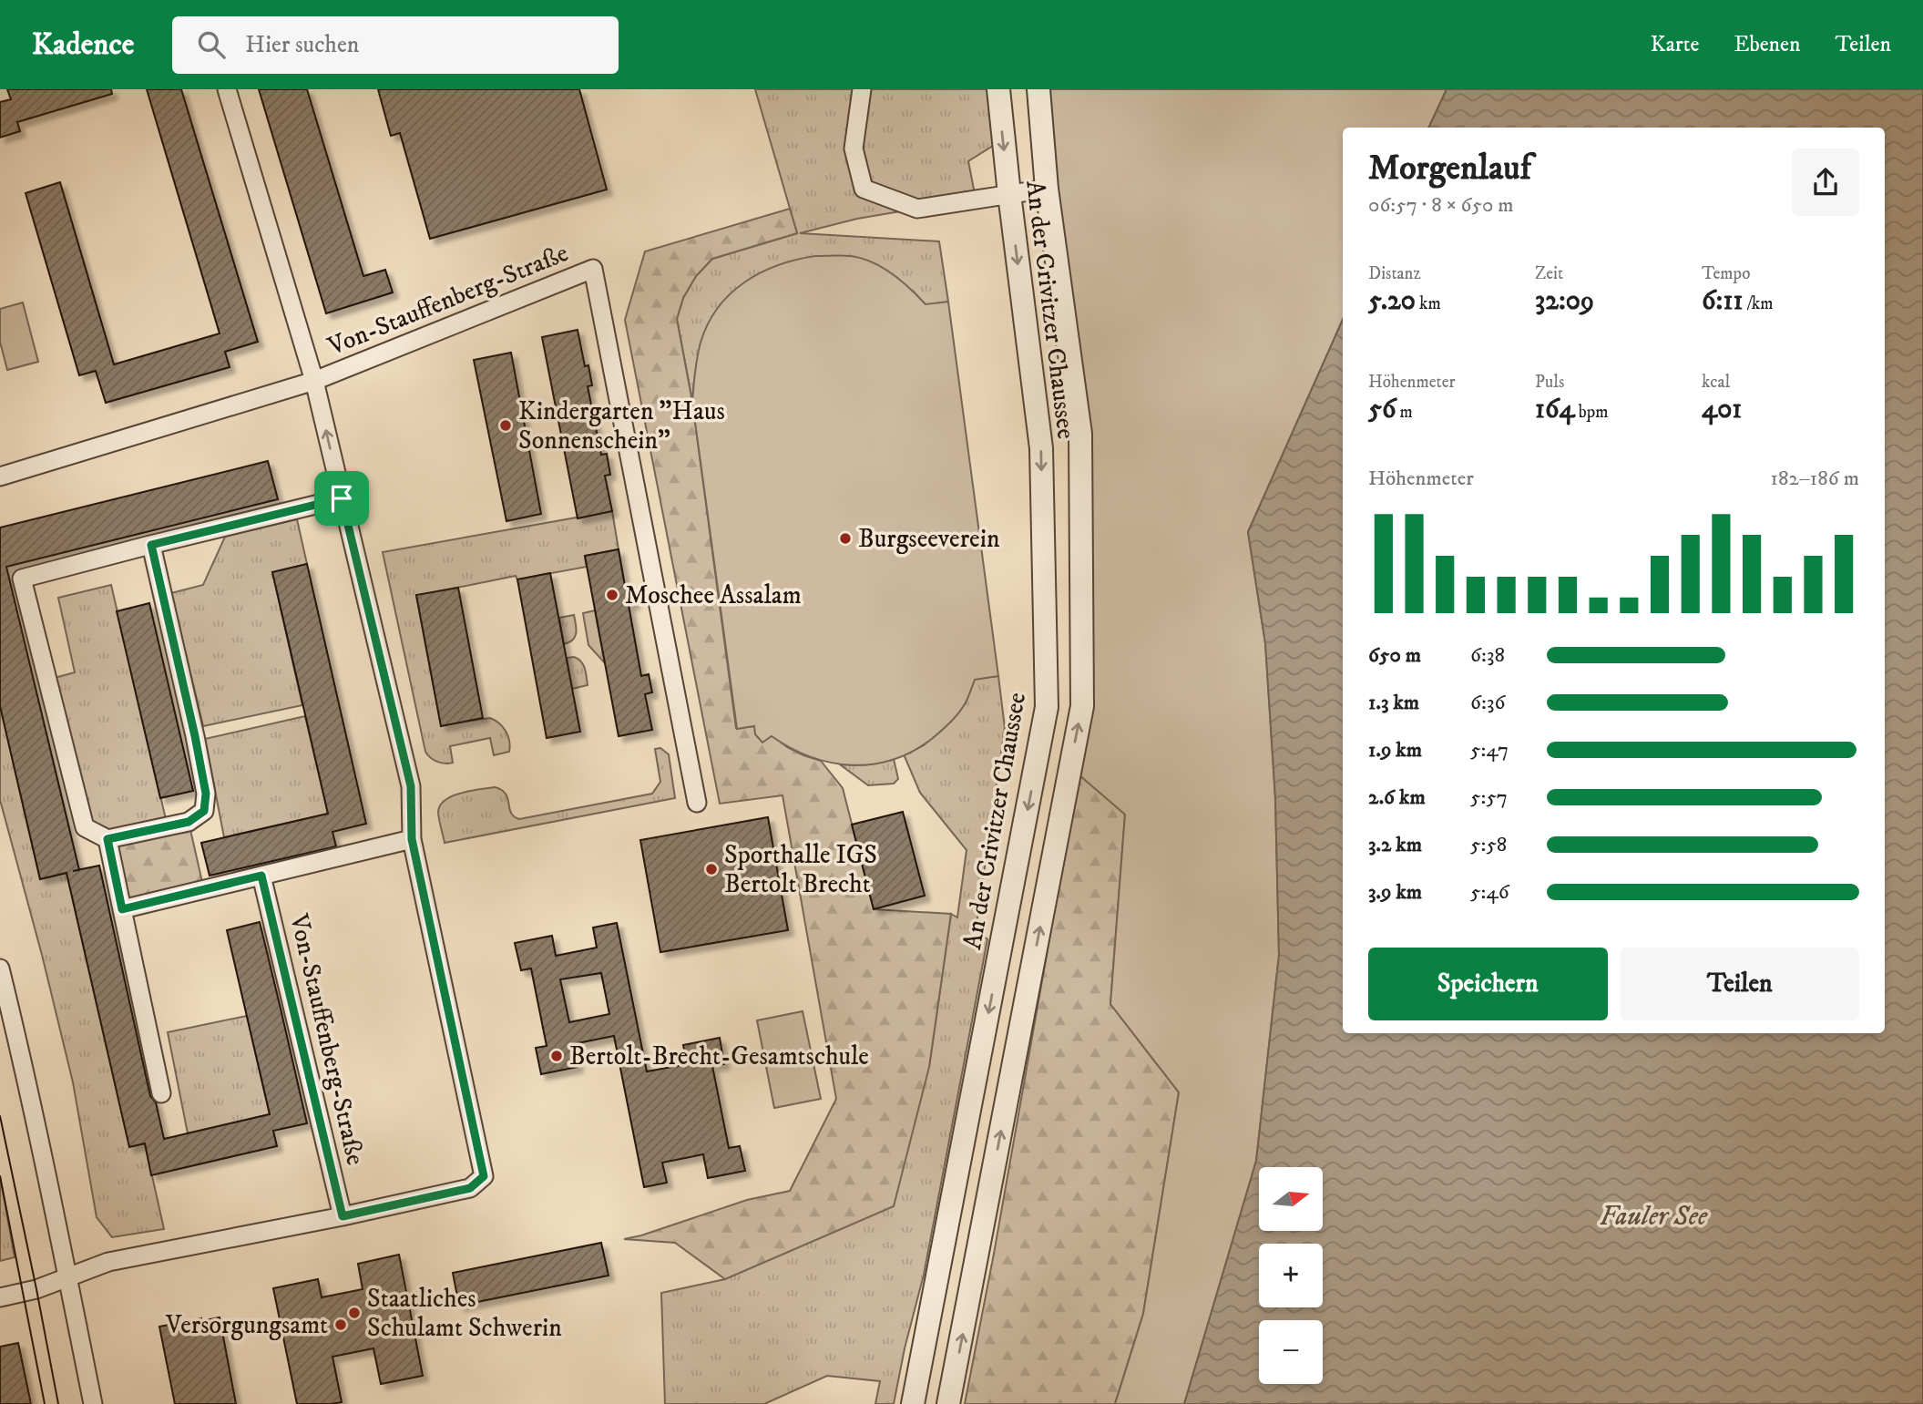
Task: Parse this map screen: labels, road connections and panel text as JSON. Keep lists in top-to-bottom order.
{
  "streets": {
    "street": ["Von-Stauffenberg-Straße", "An der Crivitzer Chaussee"]
  },
  "water": ["Fauler See"],
  "places": [
    "Kindergarten \"Haus Sonnenschein\"",
    "Burgseeverein",
    "Moschee Assalam",
    "Sporthalle IGS Bertolt Brecht",
    "Bertolt-Brecht-Gesamtschule",
    "Staatliches Schulamt Schwerin",
    "Versorgungsamt"
  ],
  "north": "right",
  "page": {
    "header": "Kadence",
    "search": "Hier suchen",
    "nav": ["Karte", "Ebenen", "Teilen"],
    "heading": ["Morgenlauf", "06:57 · 8 × 650 m"],
    "stats": [
      ["Distanz", "5.20 km"],
      ["Zeit", "32:09"],
      ["Tempo", "6:11 /km"],
      ["Höhenmeter", "56 m"],
      ["Puls", "164 bpm"],
      ["kcal", "401"]
    ],
    "chart": ["Höhenmeter", "182–186 m"],
    "list": [
      {
        "name": "650 m",
        "note": "6:38"
      },
      {
        "name": "1.3 km",
        "note": "6:36"
      },
      {
        "name": "1.9 km",
        "note": "5:47"
      },
      {
        "name": "2.6 km",
        "note": "5:57"
      },
      {
        "name": "3.2 km",
        "note": "5:58"
      },
      {
        "name": "3.9 km",
        "note": "5:46"
      }
    ],
    "buttons": ["Speichern", "Teilen"],
    "map_buttons": ["+", "−"]
  }
}
